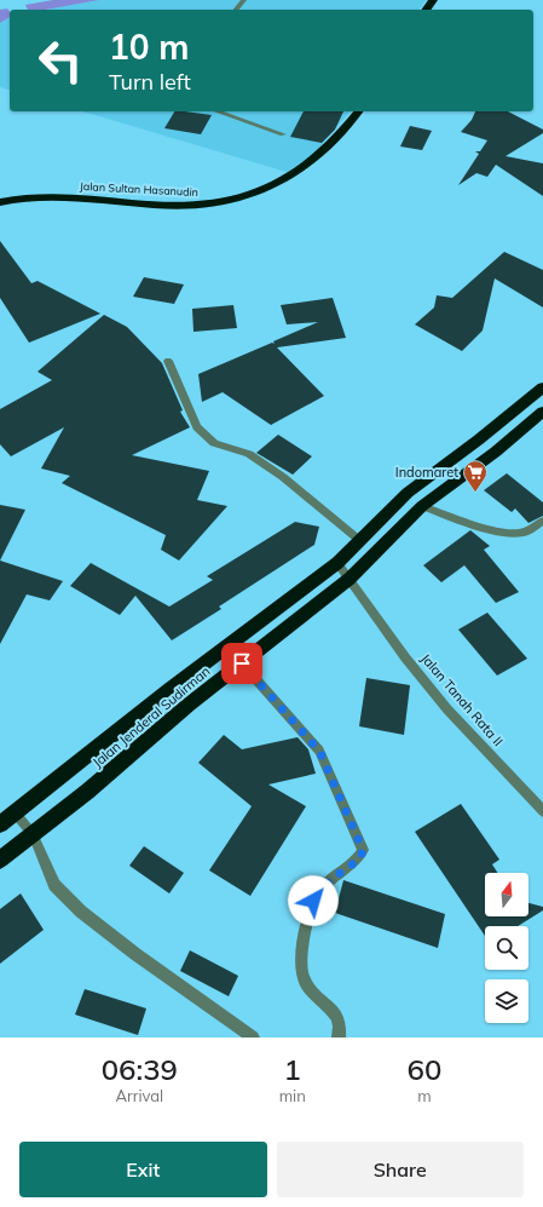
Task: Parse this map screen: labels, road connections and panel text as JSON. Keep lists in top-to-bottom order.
{
  "streets": {
    "highway": ["Jalan Sultan Hasanudin", "Jalan Jenderal Sudirman"],
    "street": ["Jalan Tanah Rata II"]
  },
  "crossings": [
    ["Jalan Tanah Rata II", "Jalan Jenderal Sudirman"]
  ],
  "places": {
    "supermarket": ["Indomaret"]
  },
  "north": "top",
  "page": {
    "turn": ["10 m", "Turn left"],
    "eta": [
      "06:39",
      "Arrival",
      "1",
      "min",
      "60",
      "m"
    ],
    "buttons": ["Exit", "Share"]
  }
}
